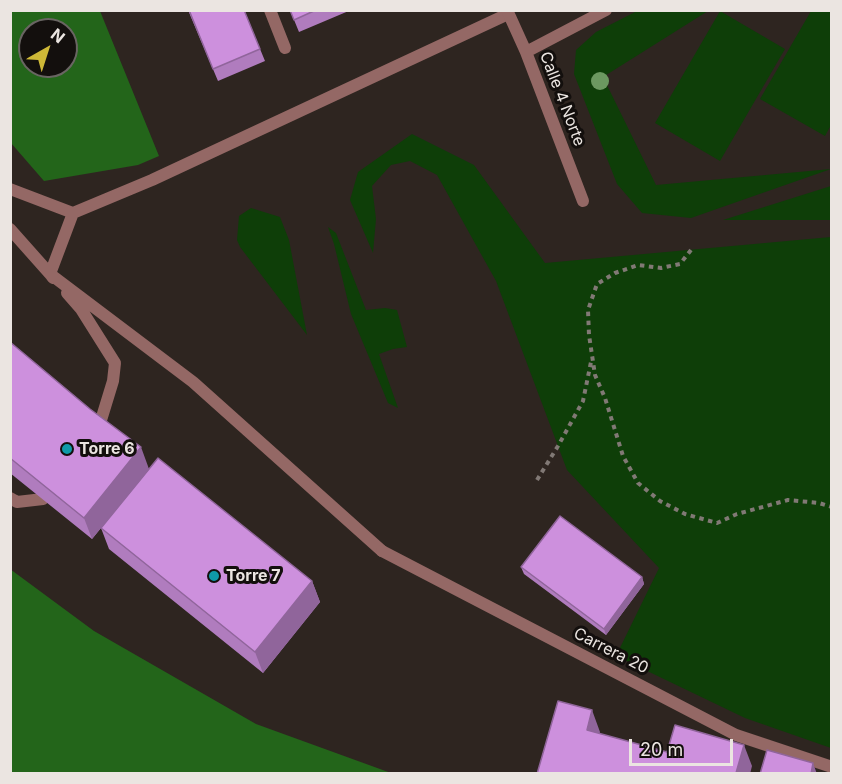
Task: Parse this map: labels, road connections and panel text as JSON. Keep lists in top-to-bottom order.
{
  "streets": {
    "street": ["Calle 4 Norte", "Carrera 20"]
  },
  "places": ["Torre 6", "Torre 7"],
  "scale_bar": "20 m",
  "north": "top right"
}
